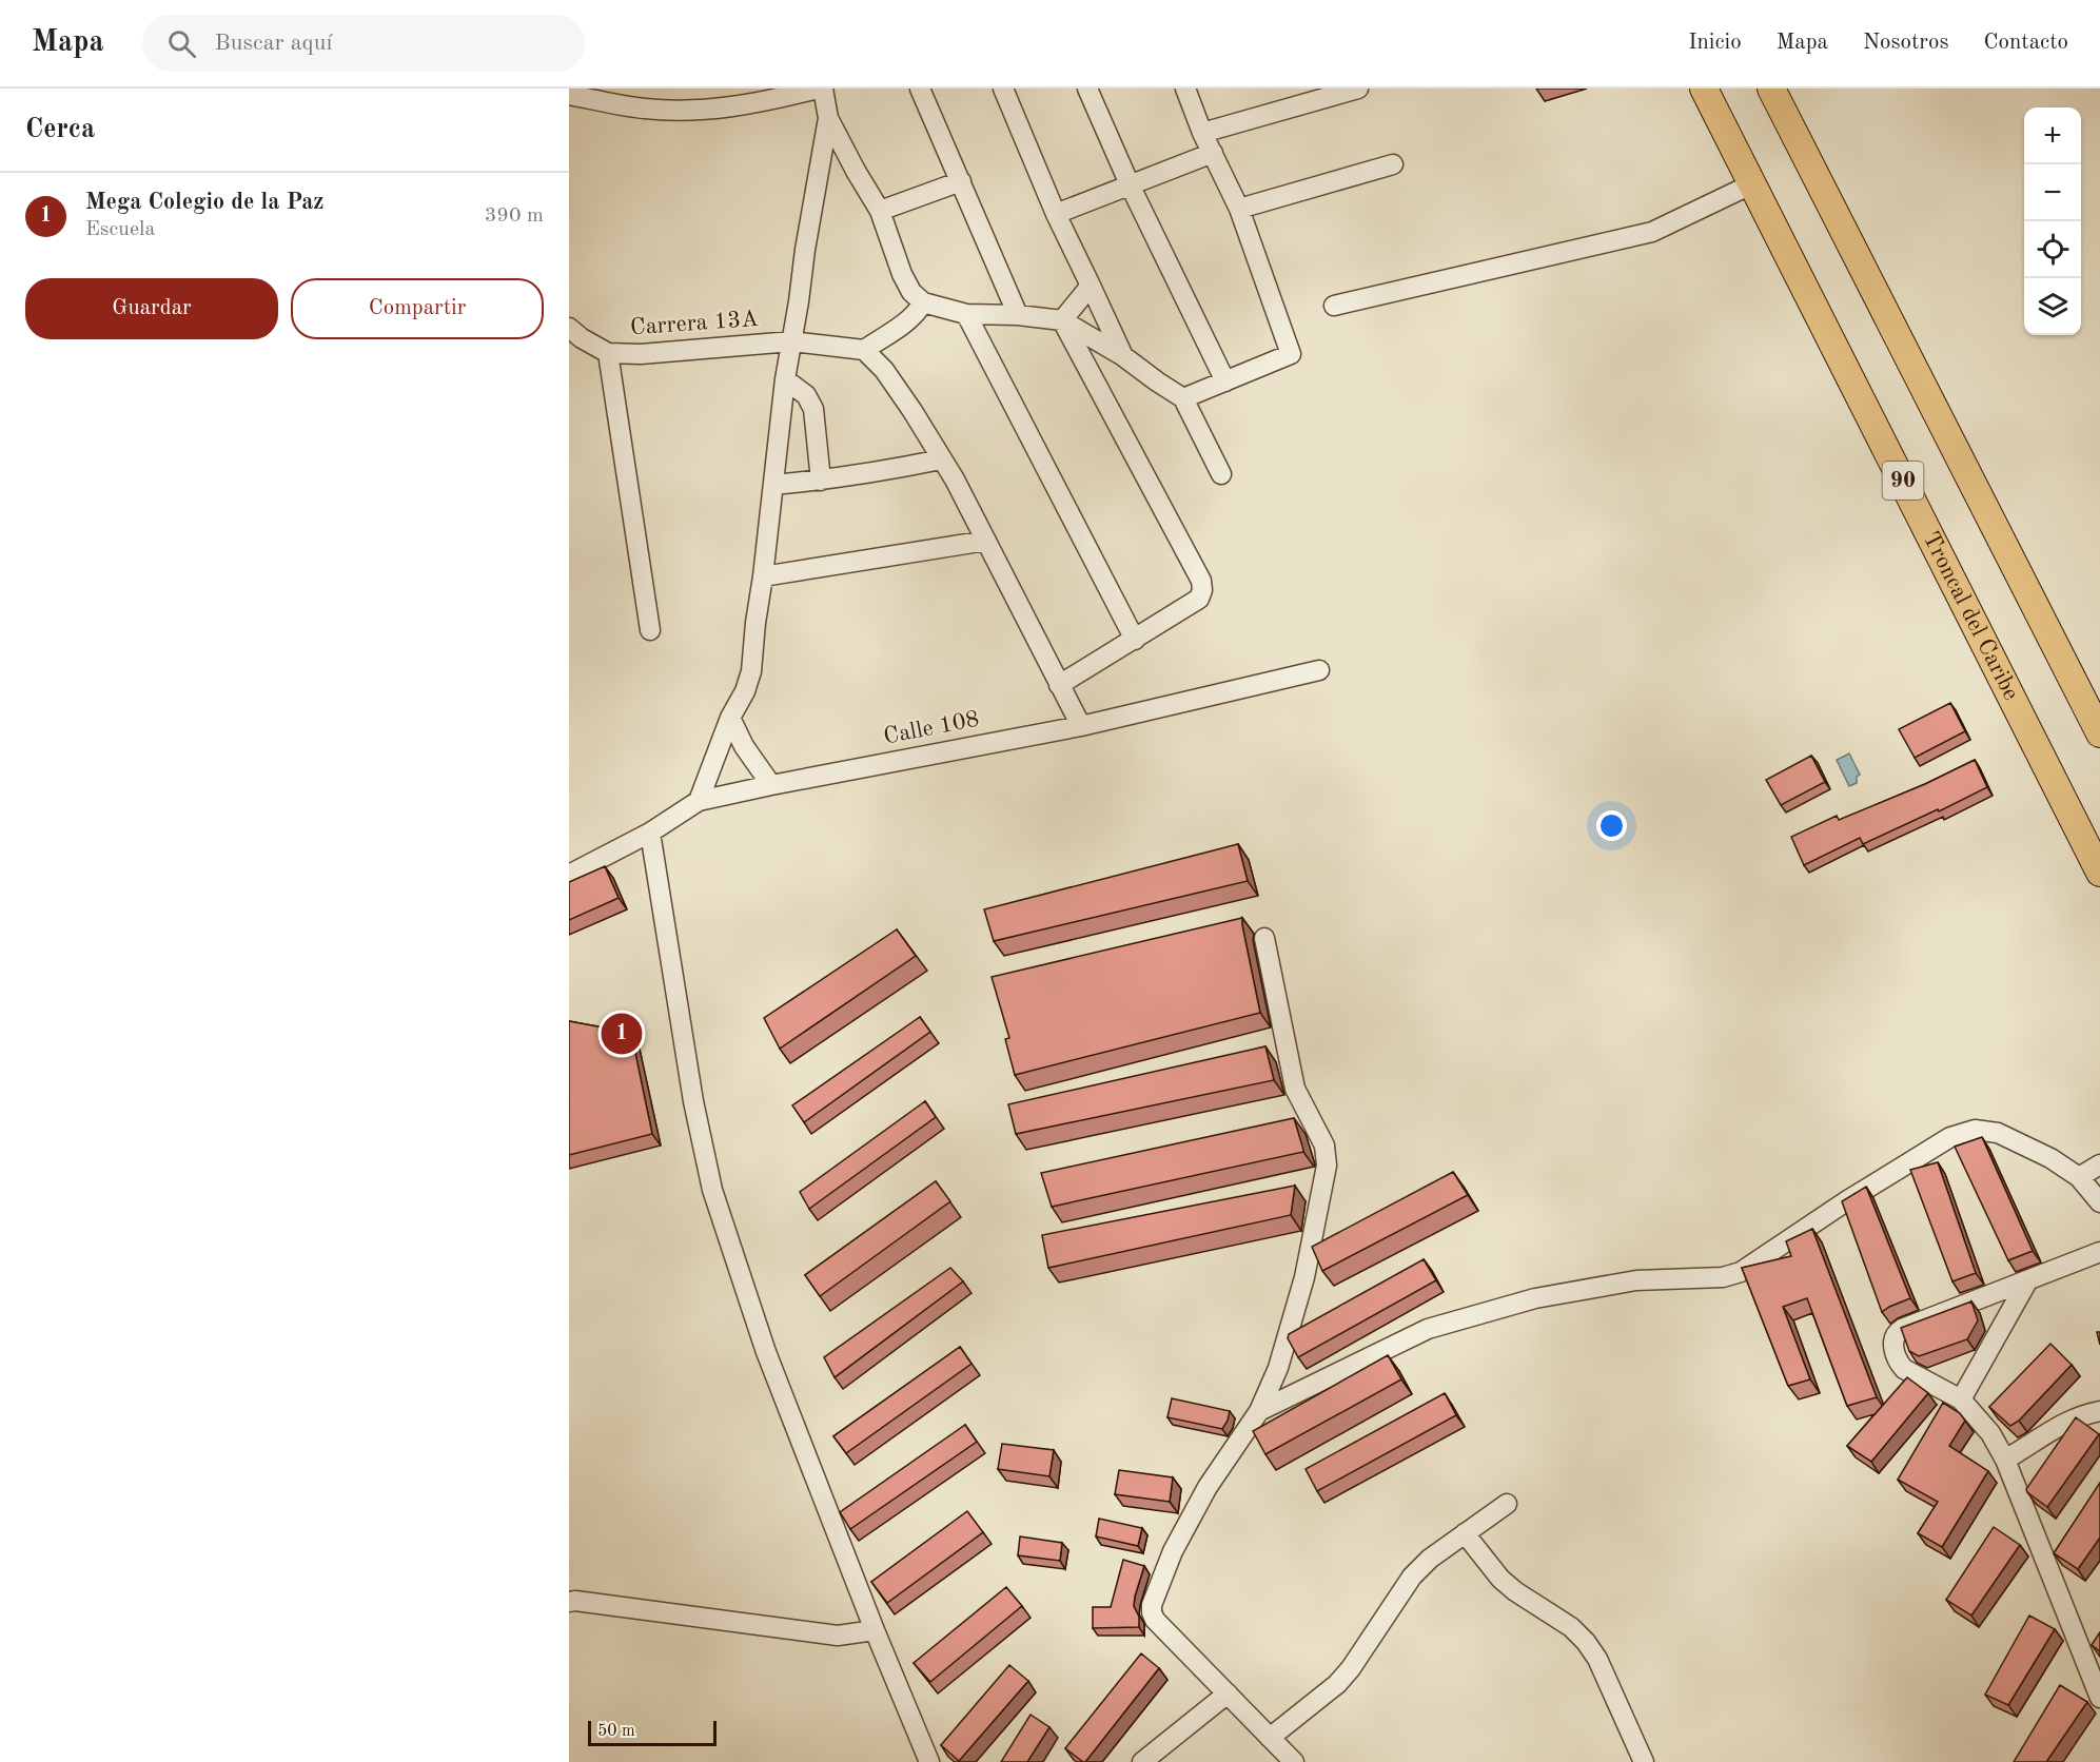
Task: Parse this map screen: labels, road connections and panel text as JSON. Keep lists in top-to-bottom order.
{
  "streets": {
    "highway": ["90", "Troncal del Caribe"],
    "street": ["Carrera 13A", "Calle 108"]
  },
  "scale_bar": "50 m",
  "page": {
    "header": "Mapa",
    "search": "Buscar aquí",
    "nav": [
      "Inicio",
      "Mapa",
      "Nosotros",
      "Contacto"
    ],
    "heading": "Cerca",
    "map_buttons": ["+", "−"],
    "list": [
      {
        "mark": "1",
        "name": "Mega Colegio de la Paz",
        "note": "Escuela",
        "value": "390 m"
      }
    ],
    "buttons": ["Guardar", "Compartir"],
    "pins": "1",
    "scale": "50 m"
  }
}
